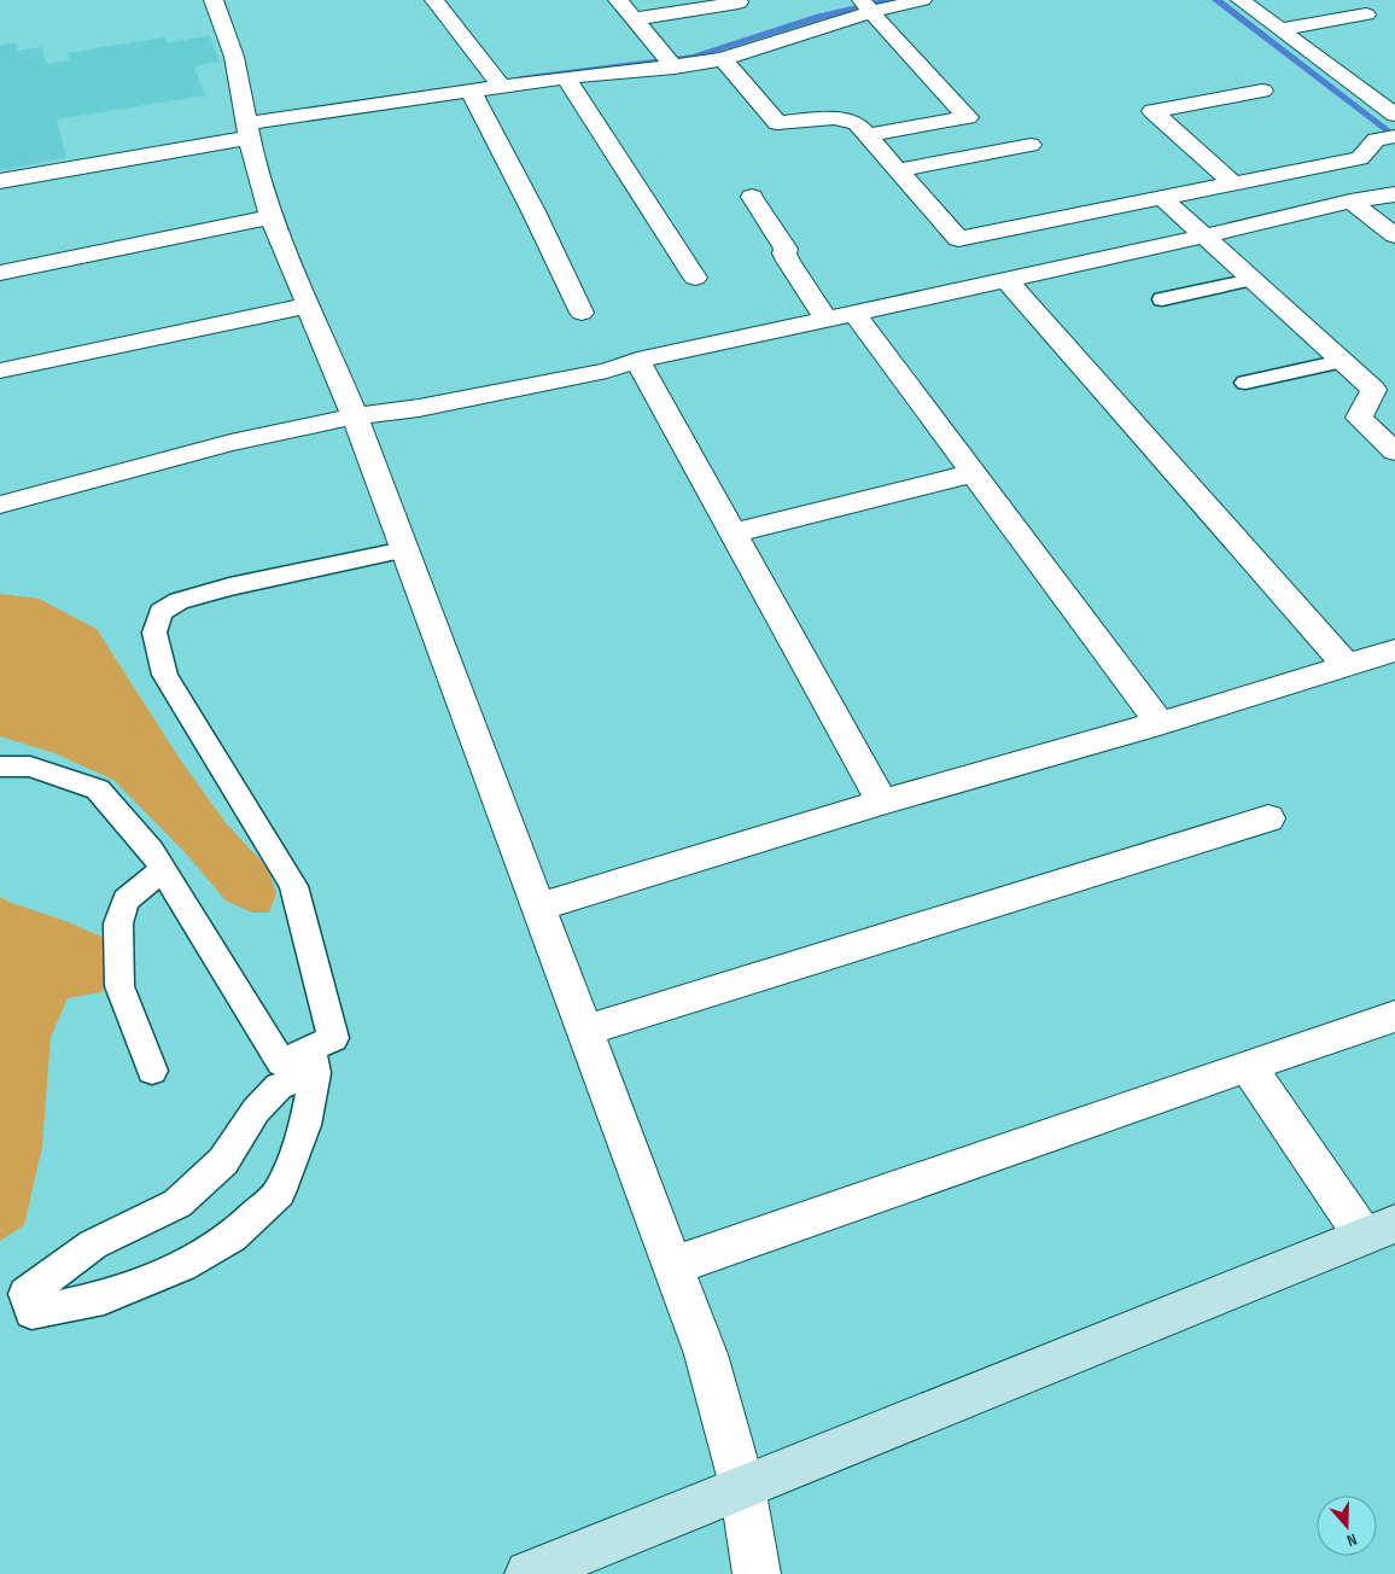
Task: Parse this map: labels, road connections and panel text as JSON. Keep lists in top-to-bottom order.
{
  "north": "bottom"
}
